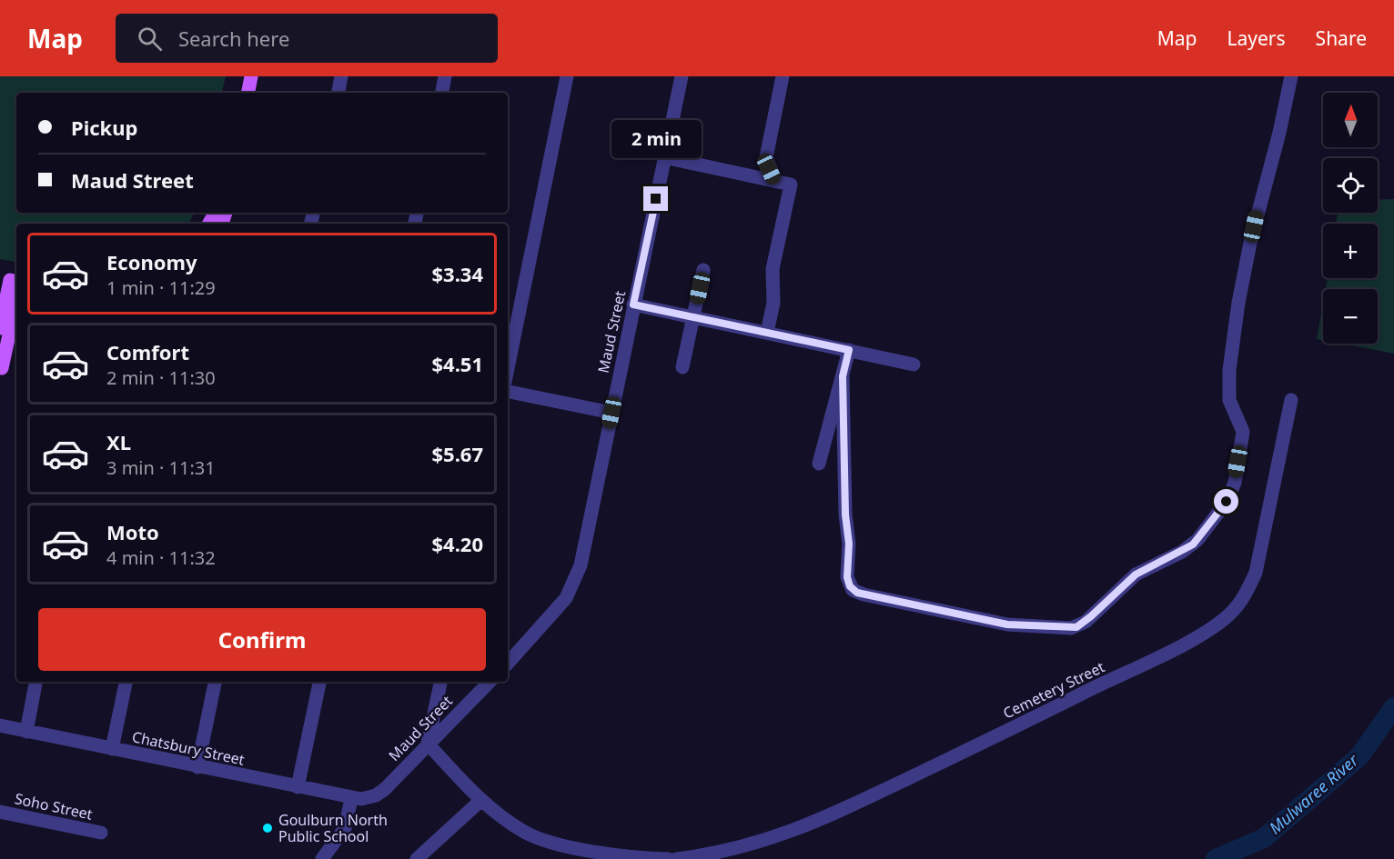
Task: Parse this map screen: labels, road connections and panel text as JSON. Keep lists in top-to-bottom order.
{
  "streets": {
    "street": [
      "Maud Street",
      "Cemetery Street",
      "Chatsbury Street",
      "Soho Street"
    ]
  },
  "crossings": [
    ["Maud Street", "Chatsbury Street"]
  ],
  "water": ["Mulwaree River"],
  "places": ["Goulburn North Public School"],
  "north": "top",
  "page": {
    "header": "Map",
    "search": "Search here",
    "nav": ["Map", "Layers", "Share"],
    "map_buttons": ["+", "−"],
    "banner": ["Pickup", "Maud Street"],
    "bubble": "2 min",
    "list": [
      {
        "name": "Economy",
        "note": "1 min · 11:29",
        "value": "$3.34"
      },
      {
        "name": "Comfort",
        "note": "2 min · 11:30",
        "value": "$4.51"
      },
      {
        "name": "XL",
        "note": "3 min · 11:31",
        "value": "$5.67"
      },
      {
        "name": "Moto",
        "note": "4 min · 11:32",
        "value": "$4.20"
      }
    ],
    "buttons": "Confirm"
  }
}
